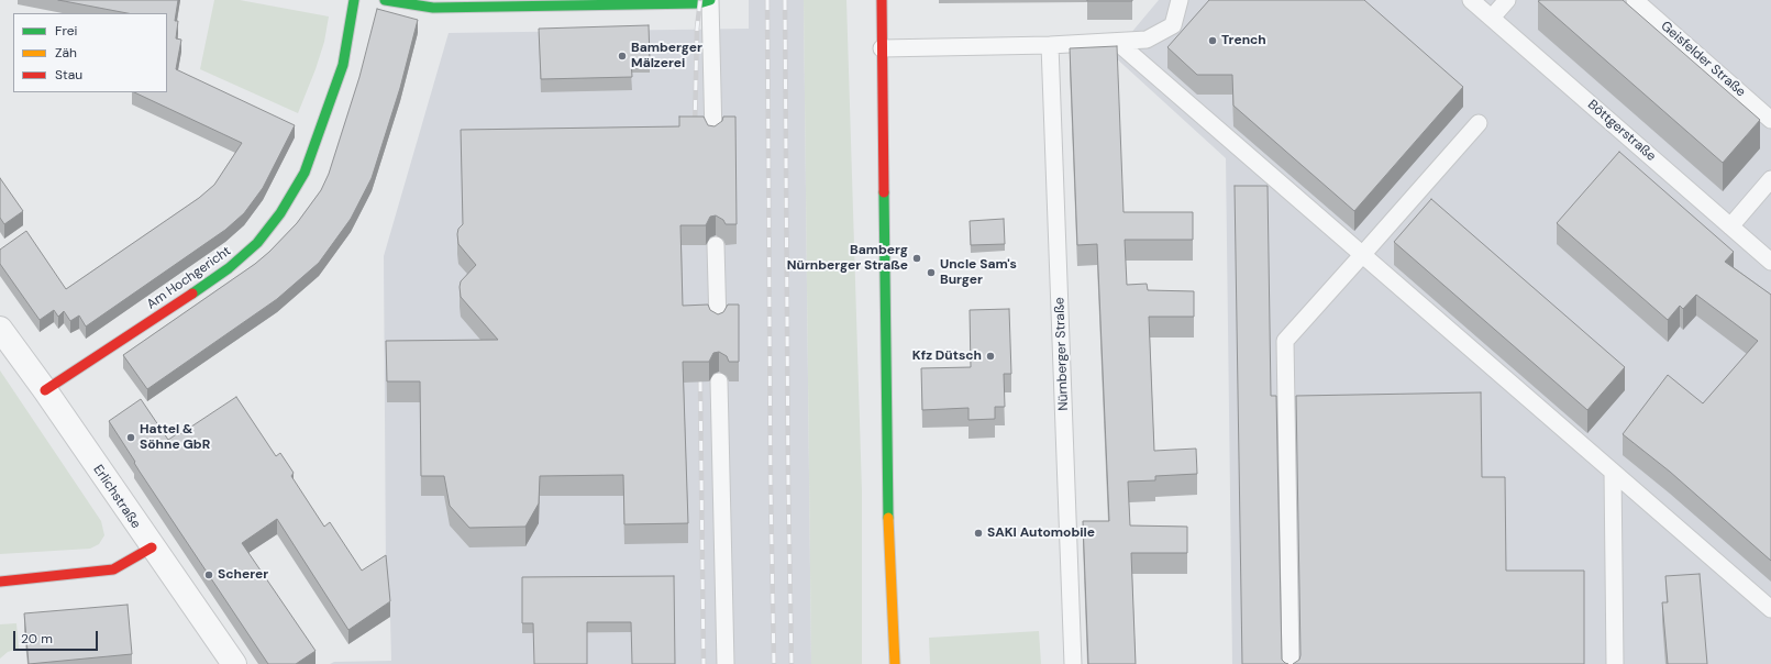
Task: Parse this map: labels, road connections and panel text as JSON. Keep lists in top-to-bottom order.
{
  "streets": {
    "street": ["Am Hochgericht", "Erlichstraße"],
    "lane": ["Geisfelder Straße", "Böttgerstraße", "Nürnberger Straße"]
  },
  "crossings": [
    ["Am Hochgericht", "Erlichstraße"]
  ],
  "places": [
    "Trench",
    "Bamberger Mälzerei",
    "Bamberg Nürnberger Straße",
    "Uncle Sam's Burger",
    "Kfz Dütsch",
    "Hattel & Söhne GbR",
    "SAKI Automobile",
    "Scherer"
  ],
  "legend": ["Frei", "Zäh", "Stau"],
  "scale_bar": "20 m"
}
